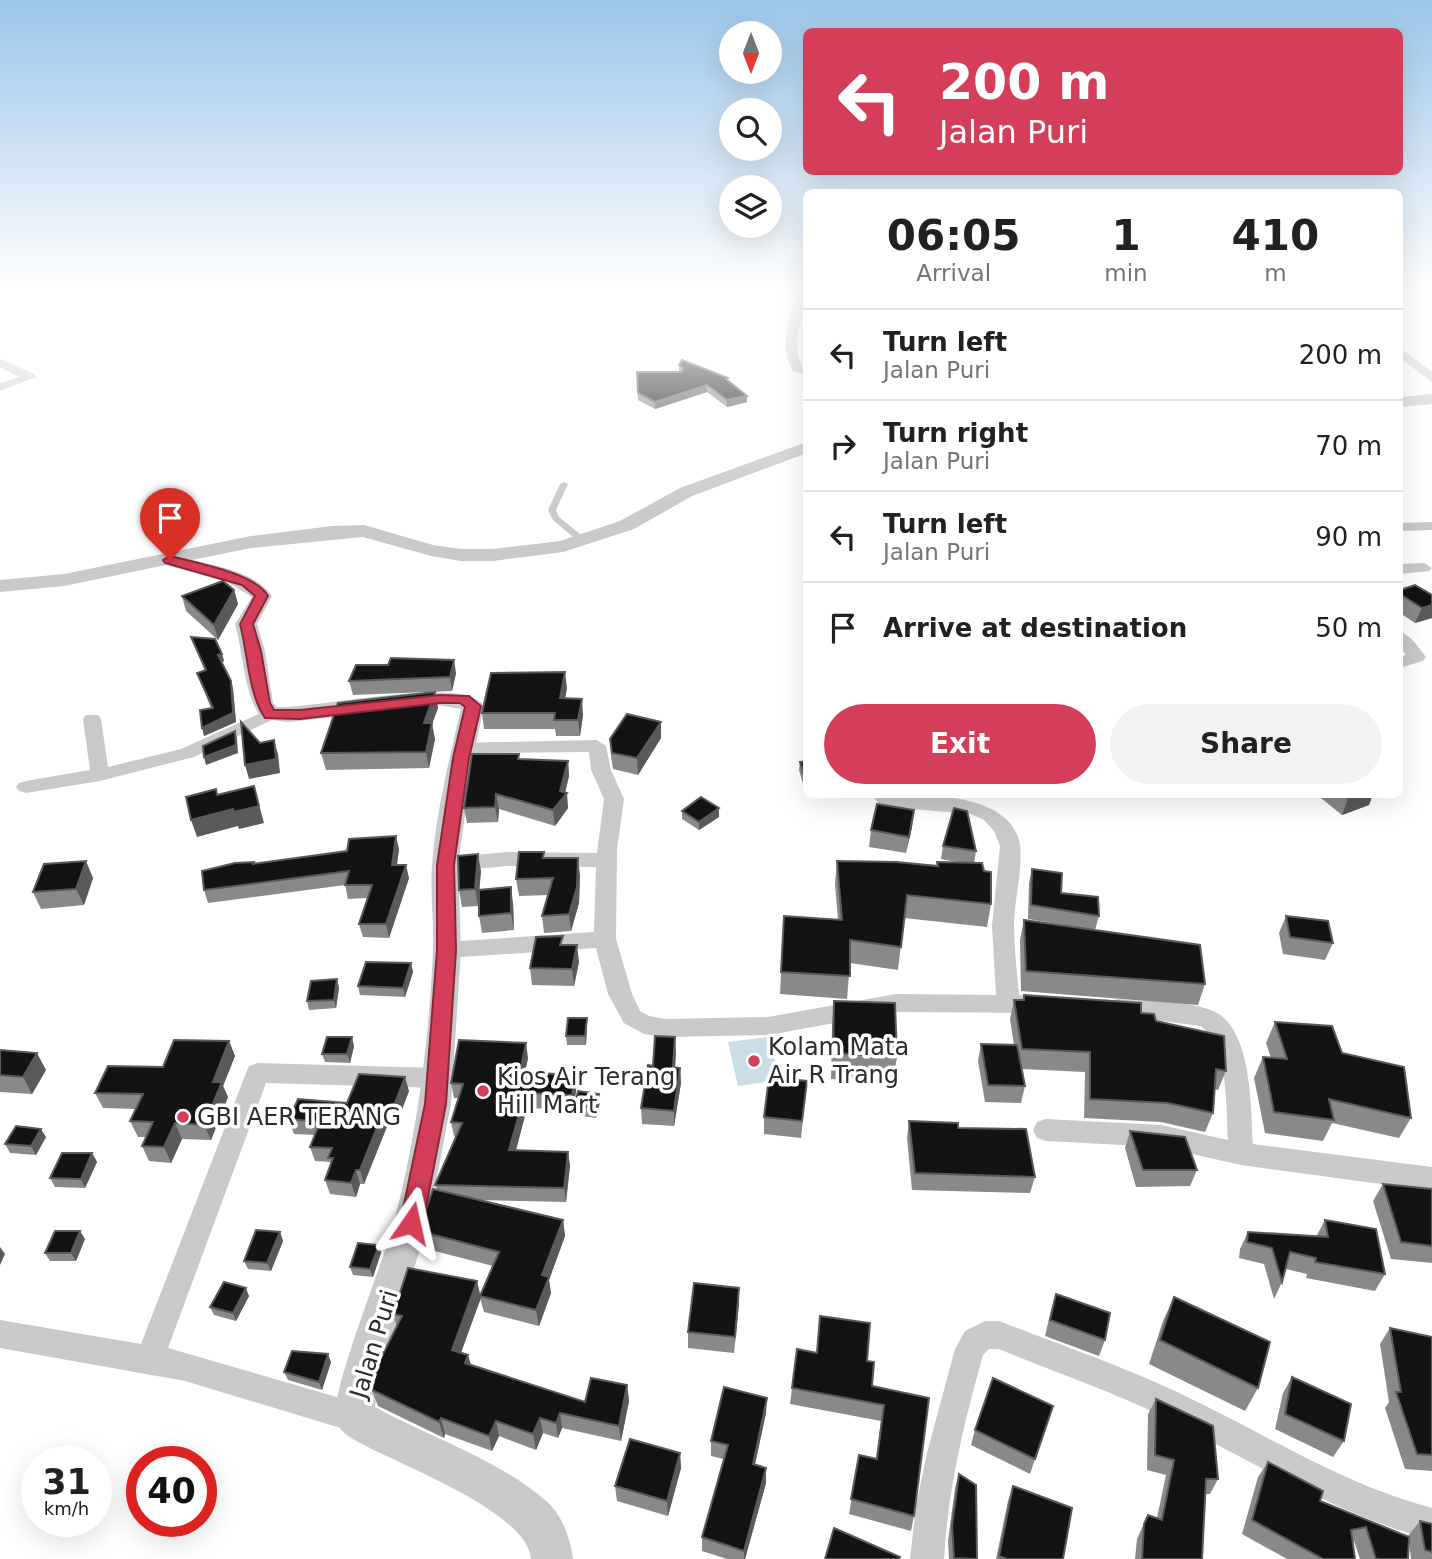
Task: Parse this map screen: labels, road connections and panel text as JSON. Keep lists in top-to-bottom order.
{
  "streets": {
    "street": ["Jalan Puri"]
  },
  "places": ["Kolam Mata Air R Trang", "Kios Air Terang Hill Mart", "GBI AER TERANG"],
  "north": "bottom",
  "page": {
    "turn": ["200 m", "Jalan Puri"],
    "eta": [
      "06:05",
      "Arrival",
      "1",
      "min",
      "410",
      "m"
    ],
    "list": [
      {
        "name": "Turn left",
        "note": "Jalan Puri",
        "value": "200 m"
      },
      {
        "name": "Turn right",
        "note": "Jalan Puri",
        "value": "70 m"
      },
      {
        "name": "Turn left",
        "note": "Jalan Puri",
        "value": "90 m"
      },
      {
        "name": "Arrive at destination",
        "value": "50 m"
      }
    ],
    "buttons": ["Exit", "Share"],
    "speed": "31 km/h",
    "limit": "40"
  }
}
